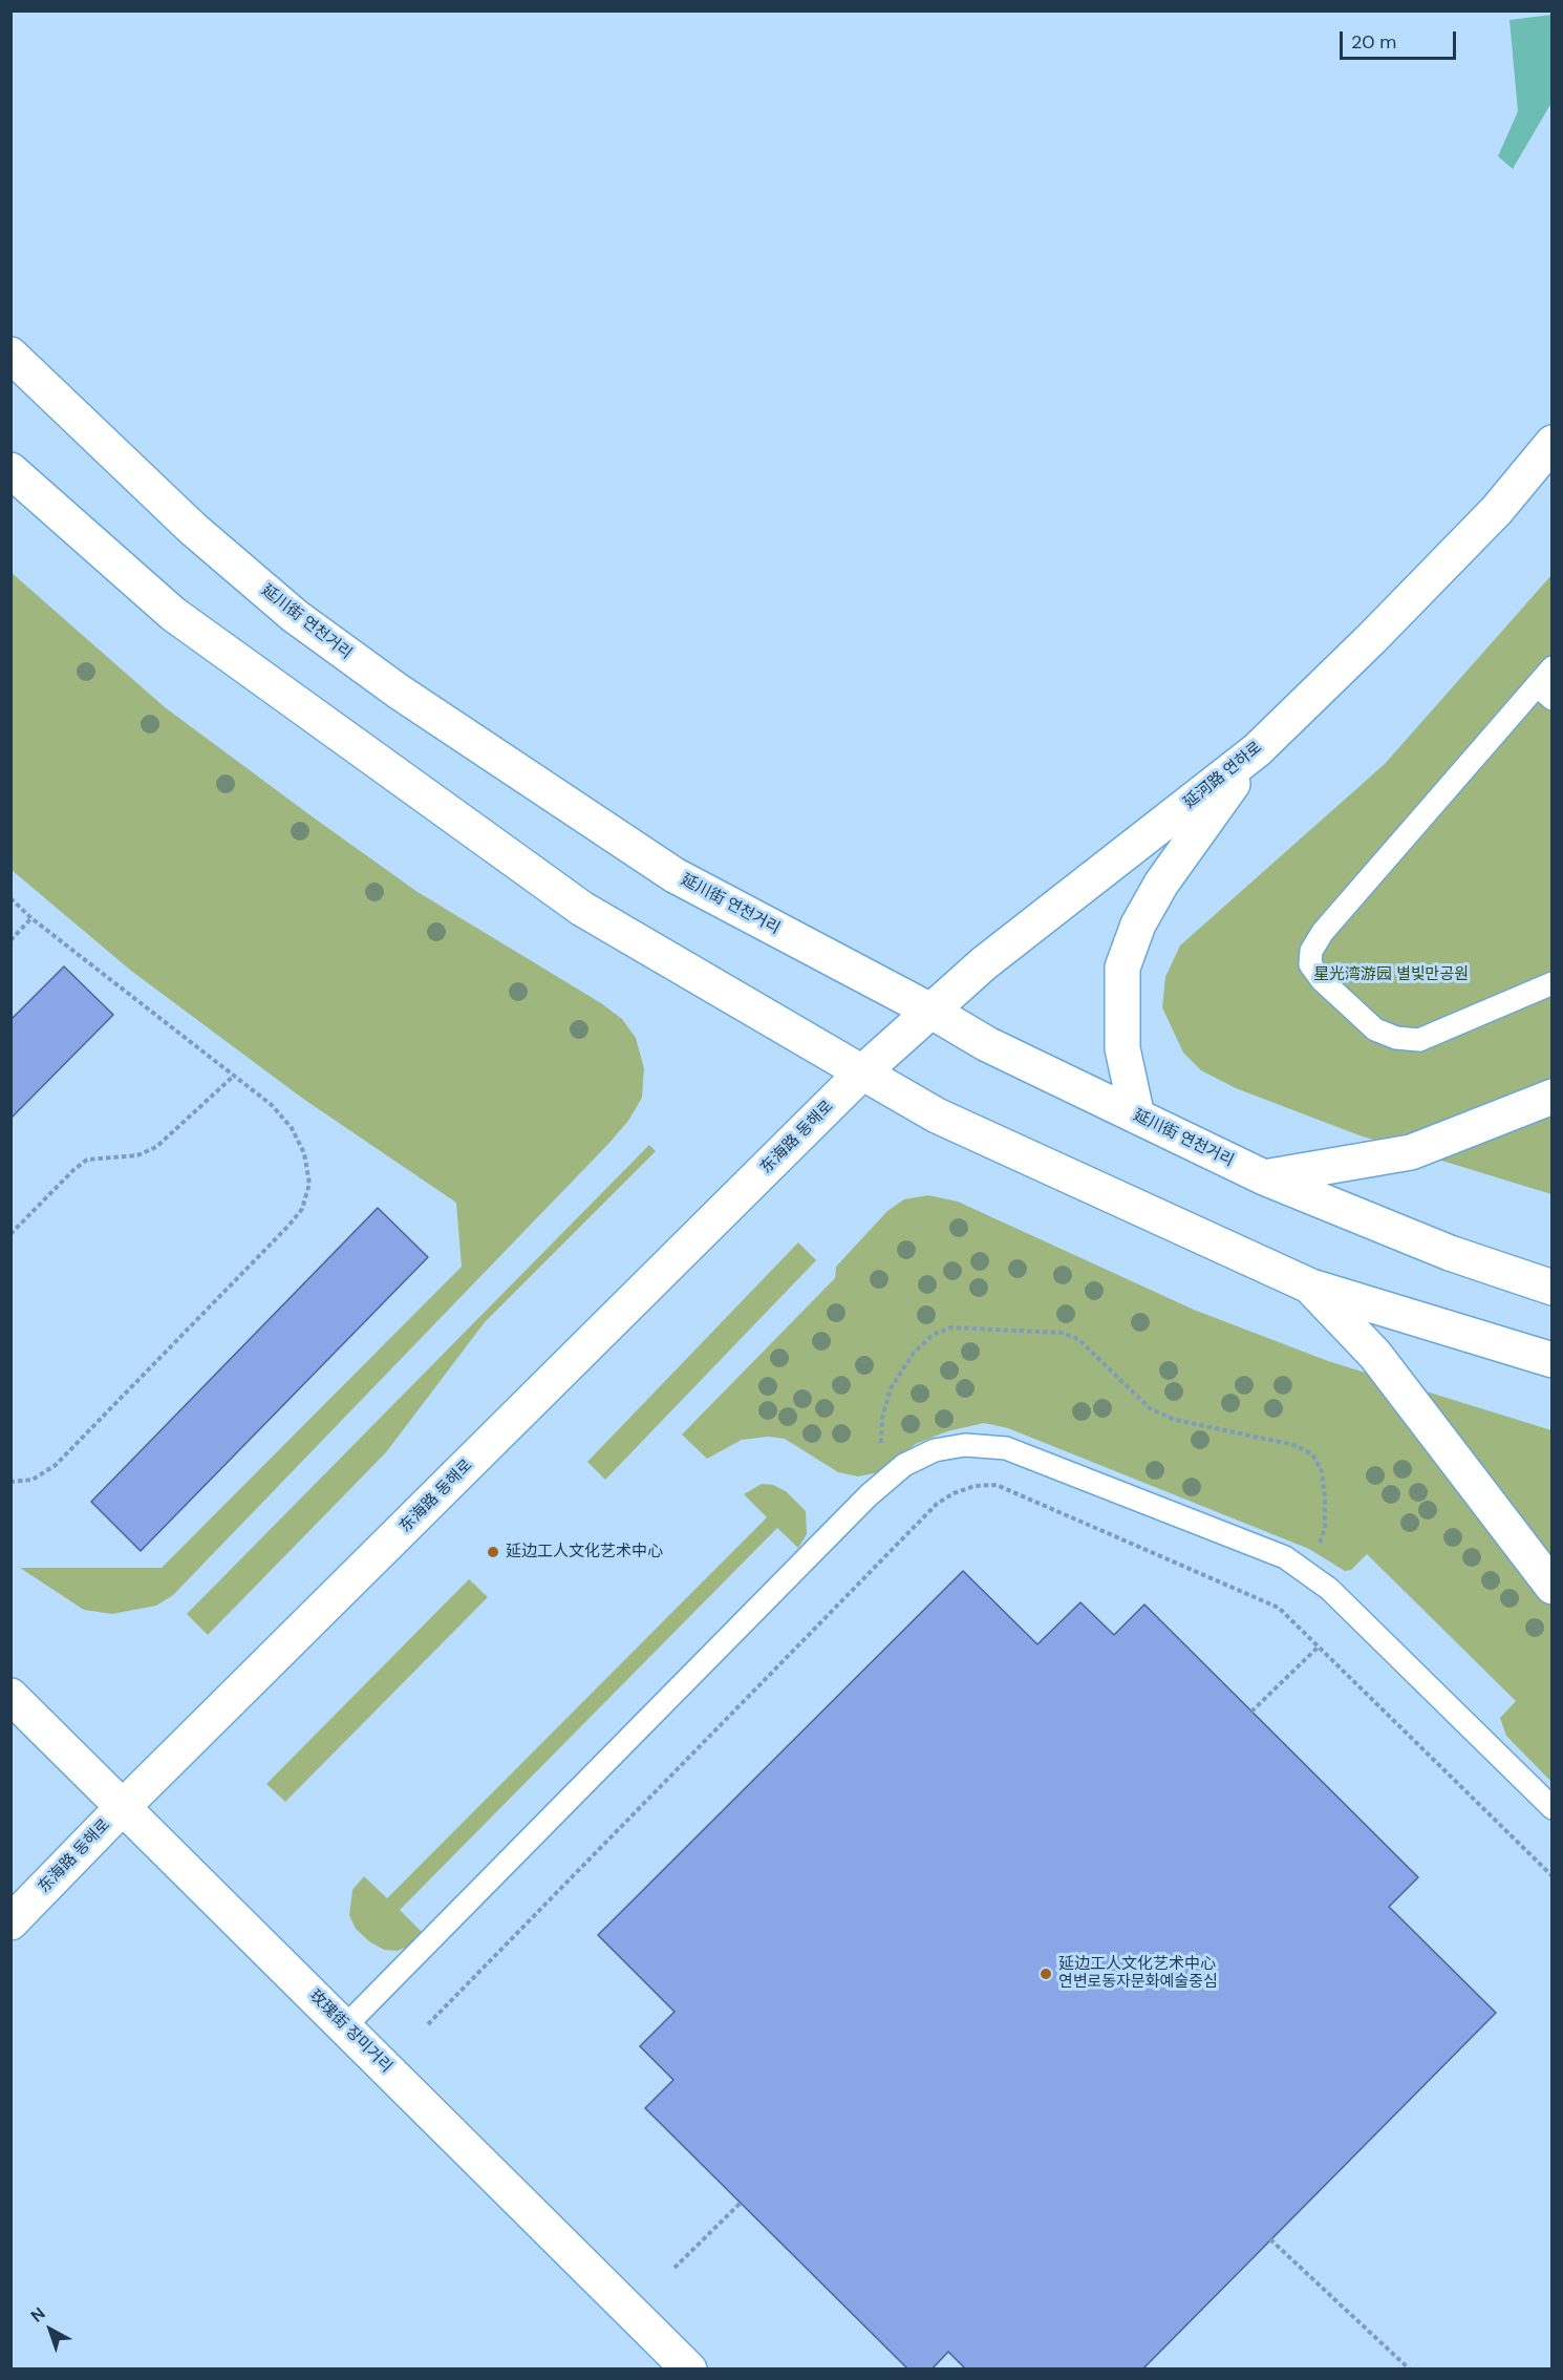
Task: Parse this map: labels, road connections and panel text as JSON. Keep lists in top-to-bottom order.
{
  "streets": {
    "main road": [
      "延川街 연천거리",
      "延河路 연하로",
      "东海路 동해로",
      "玫瑰街 장미거리"
    ]
  },
  "crossings": [
    ["延川街 연천거리", "延河路 연하로"],
    ["延河路 연하로", "东海路 동해로"],
    ["东海路 동해로", "玫瑰街 장미거리"]
  ],
  "parks": ["星光湾游园 별빛만공원"],
  "places": ["延边工人文化艺术中心", "延边工人文化艺术中心 연변로동자문화예술중심"],
  "scale_bar": "20 m",
  "north": "top left"
}
